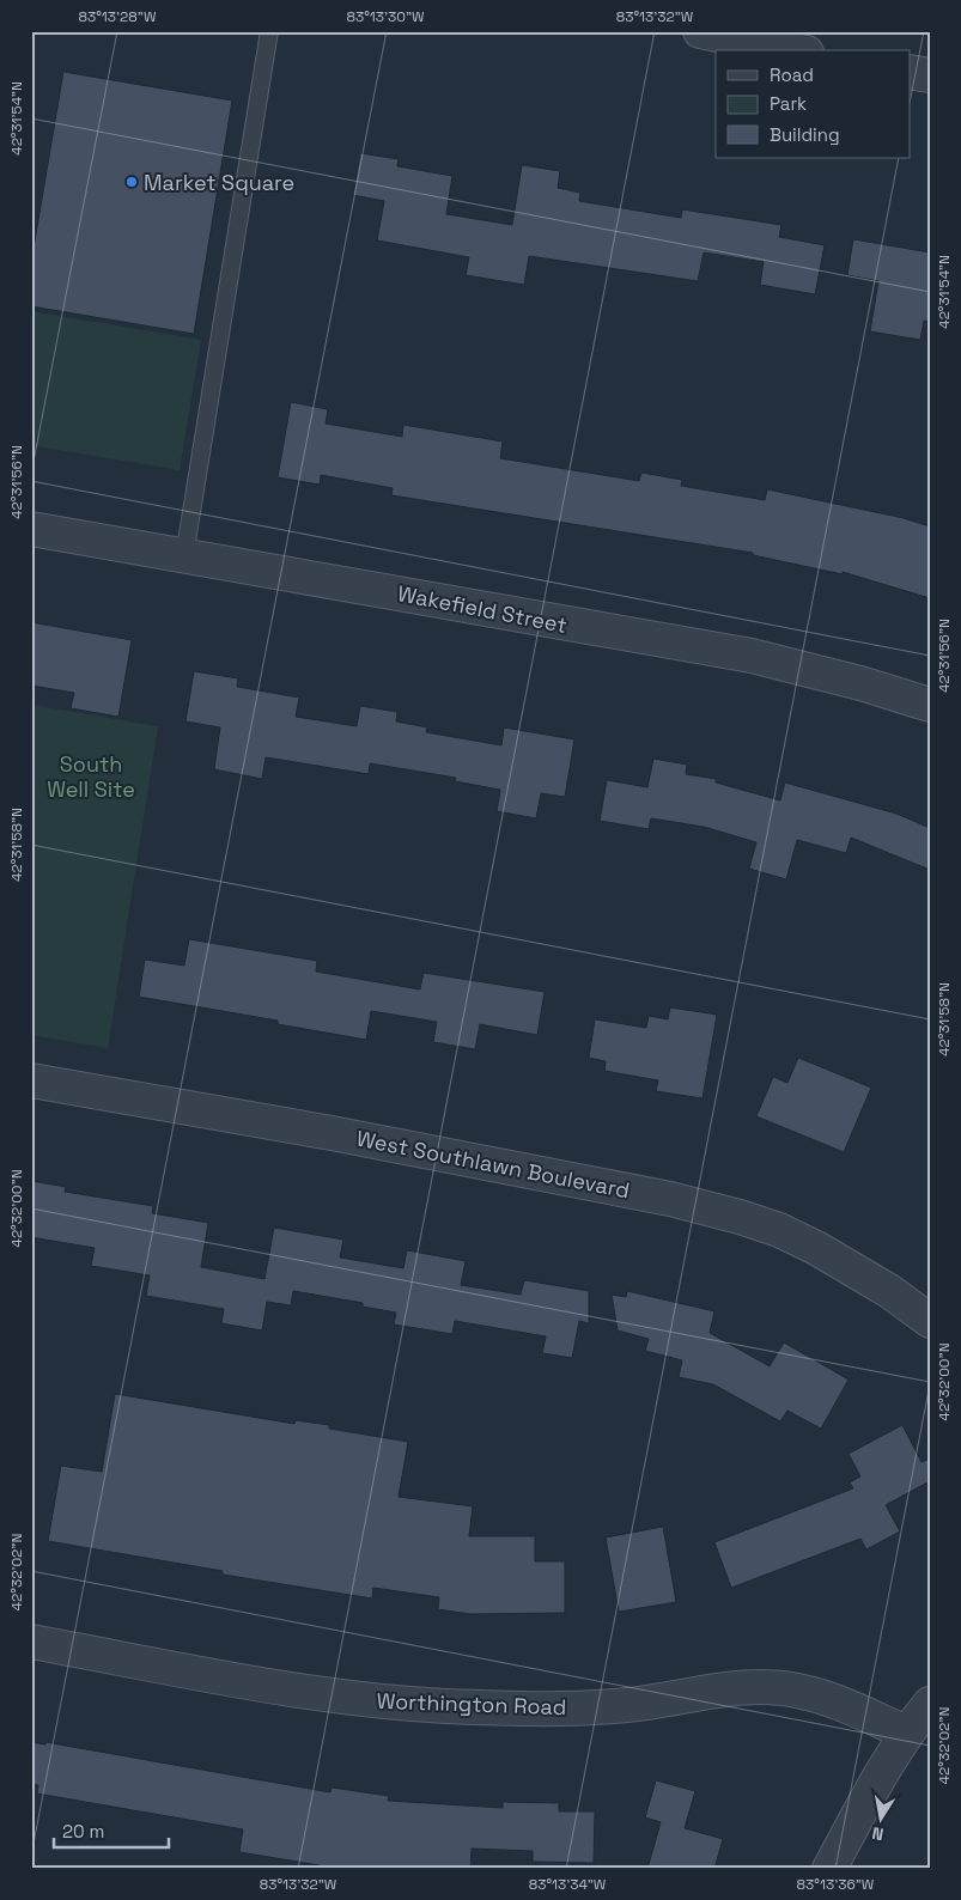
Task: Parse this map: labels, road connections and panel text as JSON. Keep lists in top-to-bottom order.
{
  "streets": {
    "street": ["Wakefield Street", "West Southlawn Boulevard", "Worthington Road"]
  },
  "parks": ["South Well Site"],
  "places": ["Market Square"],
  "legend": ["Road", "Park", "Building"],
  "scale_bar": "20 m",
  "north": "bottom",
  "coordinates": [
    "83°13'28\"W",
    "83°13'30\"W",
    "83°13'32\"W",
    "42°31'54\"N",
    "42°31'56\"N",
    "42°31'58\"N",
    "42°32'00\"N",
    "42°32'02\"N",
    "83°13'34\"W",
    "83°13'36\"W"
  ]
}
